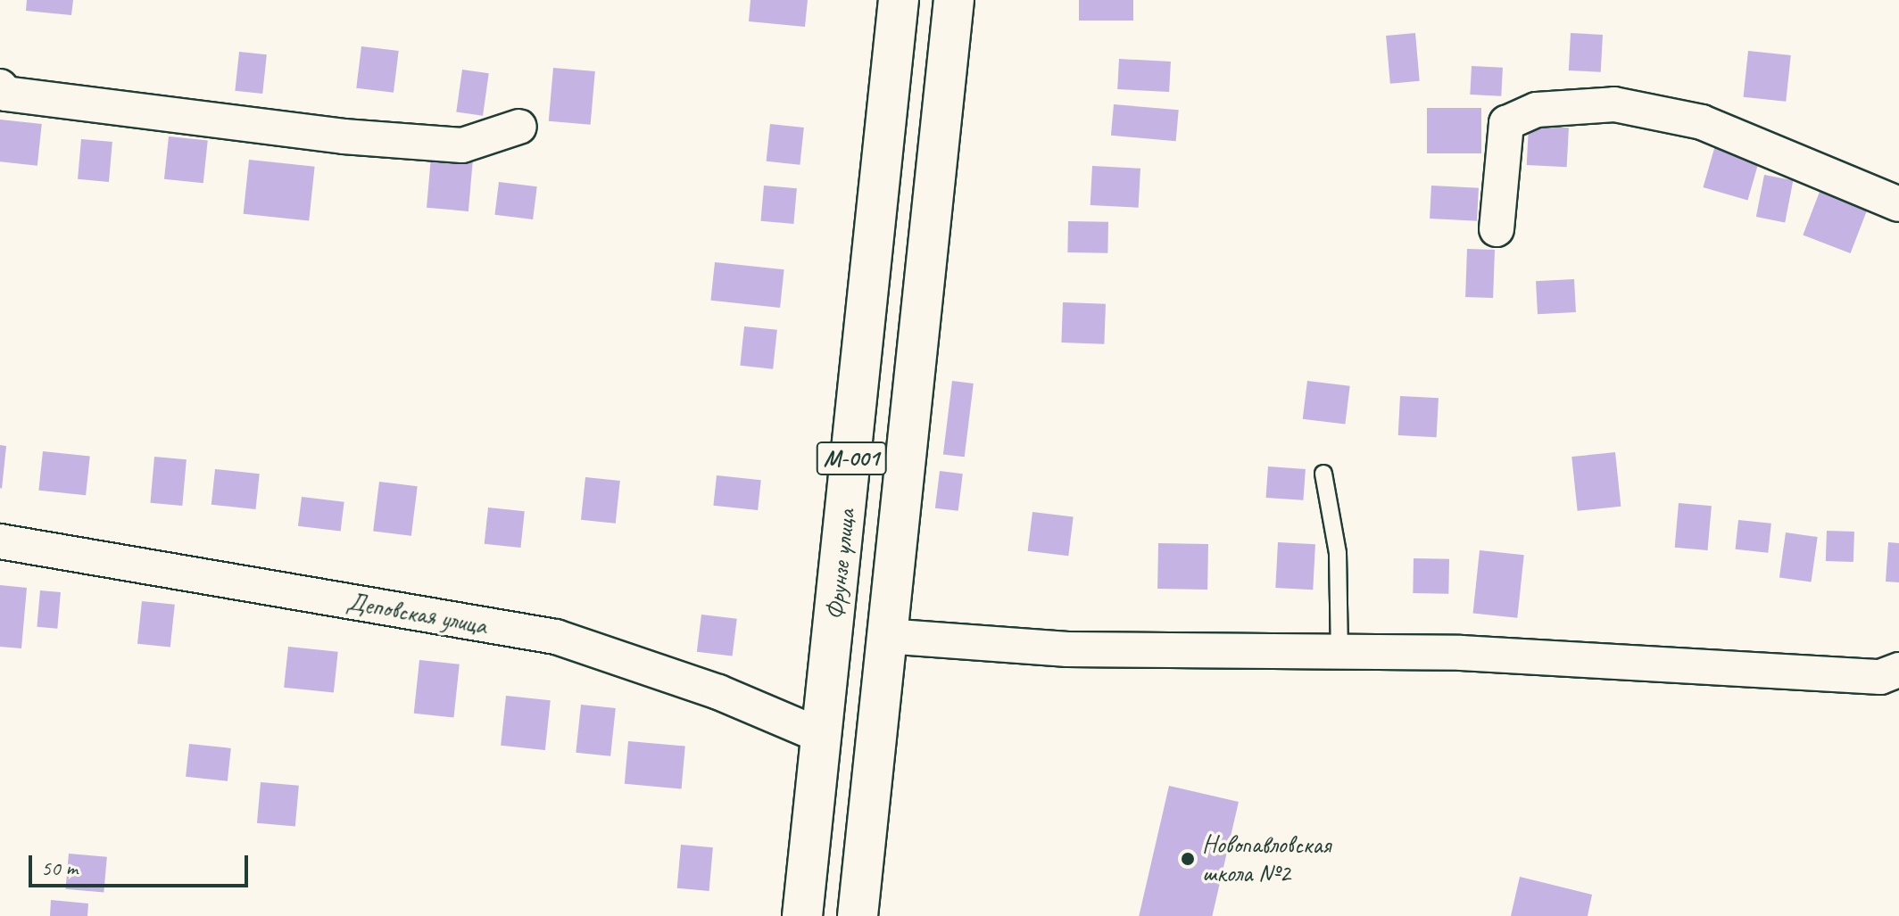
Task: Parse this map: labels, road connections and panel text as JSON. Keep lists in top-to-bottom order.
{
  "streets": {
    "main road": ["M-001", "Фрунзе улица"],
    "street": ["Деповская улица"]
  },
  "crossings": [
    ["Фрунзе улица", "Деповская улица"]
  ],
  "places": ["Новопавловская школа №2"],
  "scale_bar": "50 m"
}
